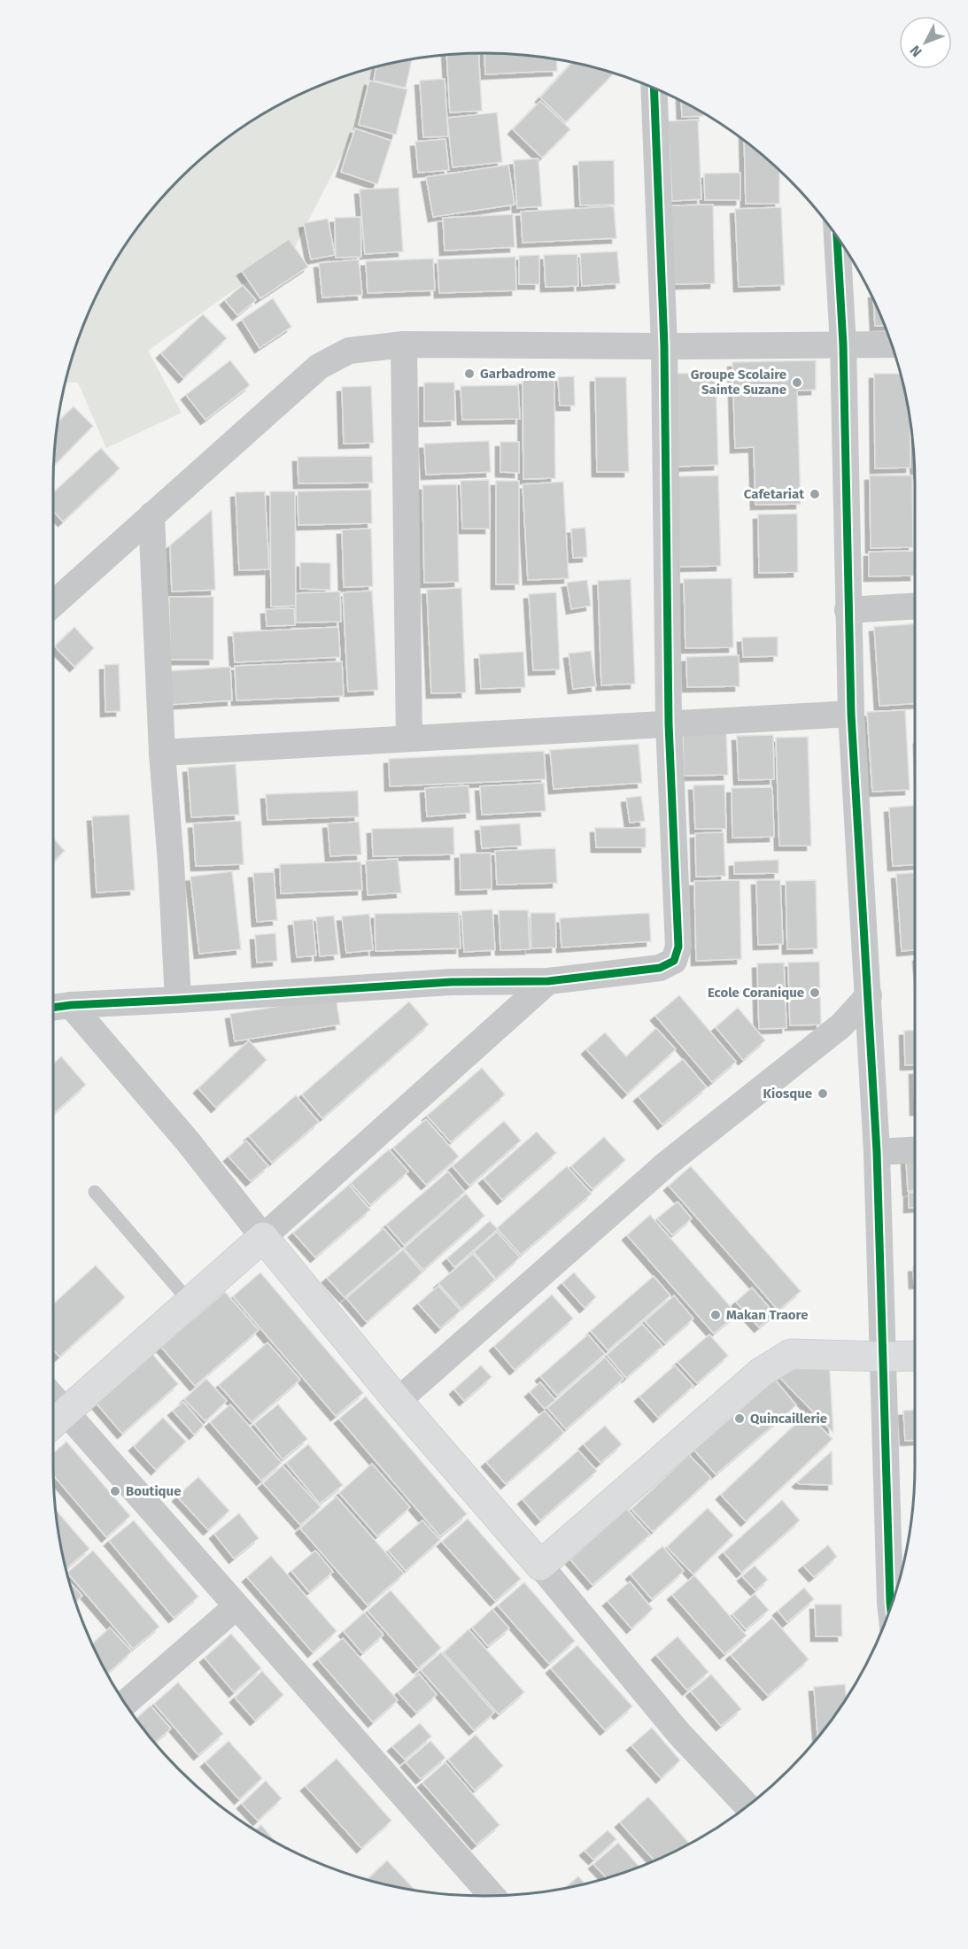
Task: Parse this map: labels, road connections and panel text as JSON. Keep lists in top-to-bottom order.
{
  "places": [
    "Garbadrome",
    "Groupe Scolaire Sainte Suzane",
    "Cafetariat",
    "Ecole Coranique",
    "Kiosque",
    "Makan Traore",
    "Quincaillerie",
    "Boutique"
  ],
  "north": "bottom left"
}
